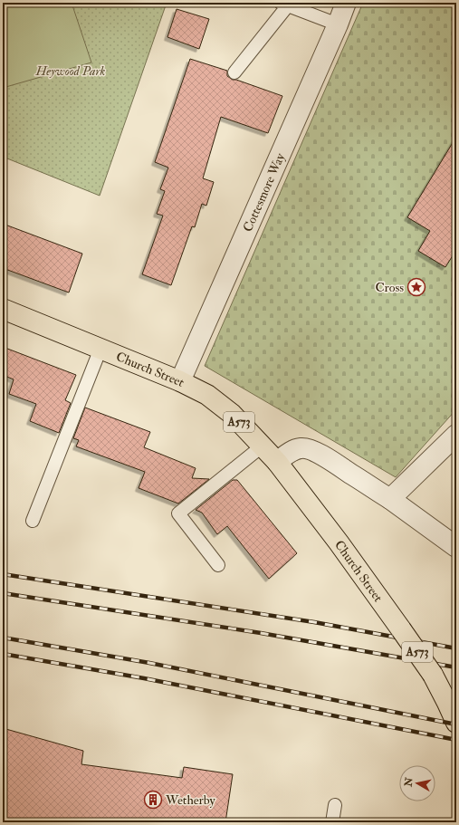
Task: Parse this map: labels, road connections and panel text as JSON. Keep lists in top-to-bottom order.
{
  "streets": {
    "main road": ["Church Street", "A573"],
    "street": ["Cottesmore Way"]
  },
  "crossings": [
    ["Cottesmore Way", "Church Street"]
  ],
  "parks": ["Heywood Park"],
  "places": {
    "place": ["Cross"],
    "building": ["Wetherby"]
  },
  "north": "left"
}
